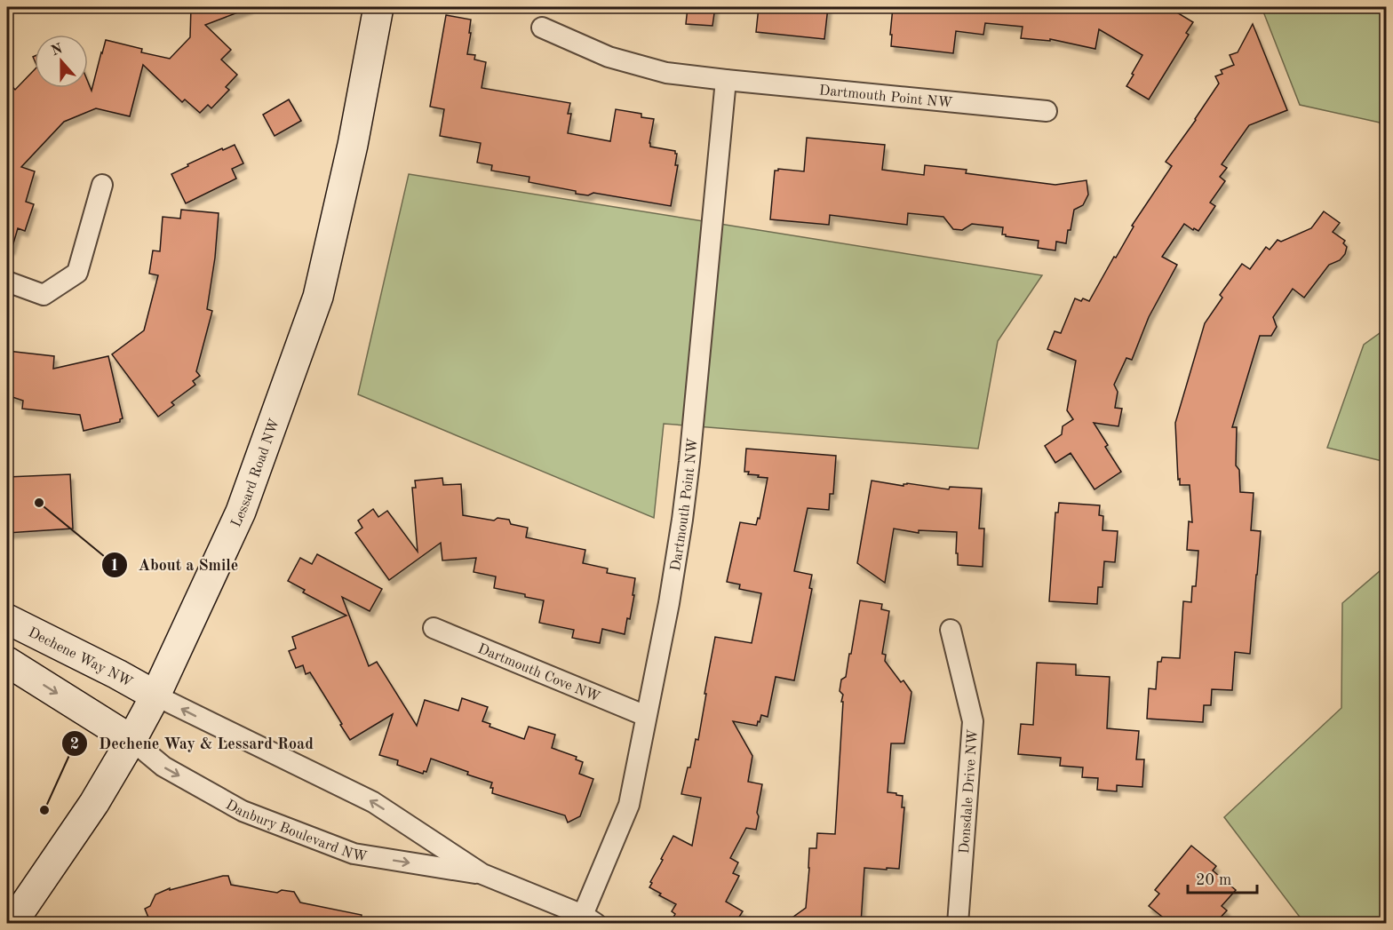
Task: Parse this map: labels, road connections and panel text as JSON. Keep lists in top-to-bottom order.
{
  "streets": {
    "main road": ["Lessard Road NW", "Dechene Way NW"],
    "street": [
      "Dartmouth Point NW",
      "Dartmouth Cove NW",
      "Donsdale Drive NW",
      "Danbury Boulevard NW"
    ]
  },
  "crossings": [
    ["Dartmouth Point NW", "Dartmouth Cove NW"],
    ["Dartmouth Point NW", "Danbury Boulevard NW"],
    ["Lessard Road NW", "Dechene Way NW"],
    ["Lessard Road NW", "Danbury Boulevard NW"],
    ["Dechene Way NW", "Danbury Boulevard NW"]
  ],
  "places": ["About a Smile", "Dechene Way & Lessard Road"],
  "scale_bar": "20 m",
  "north": "top"
}
